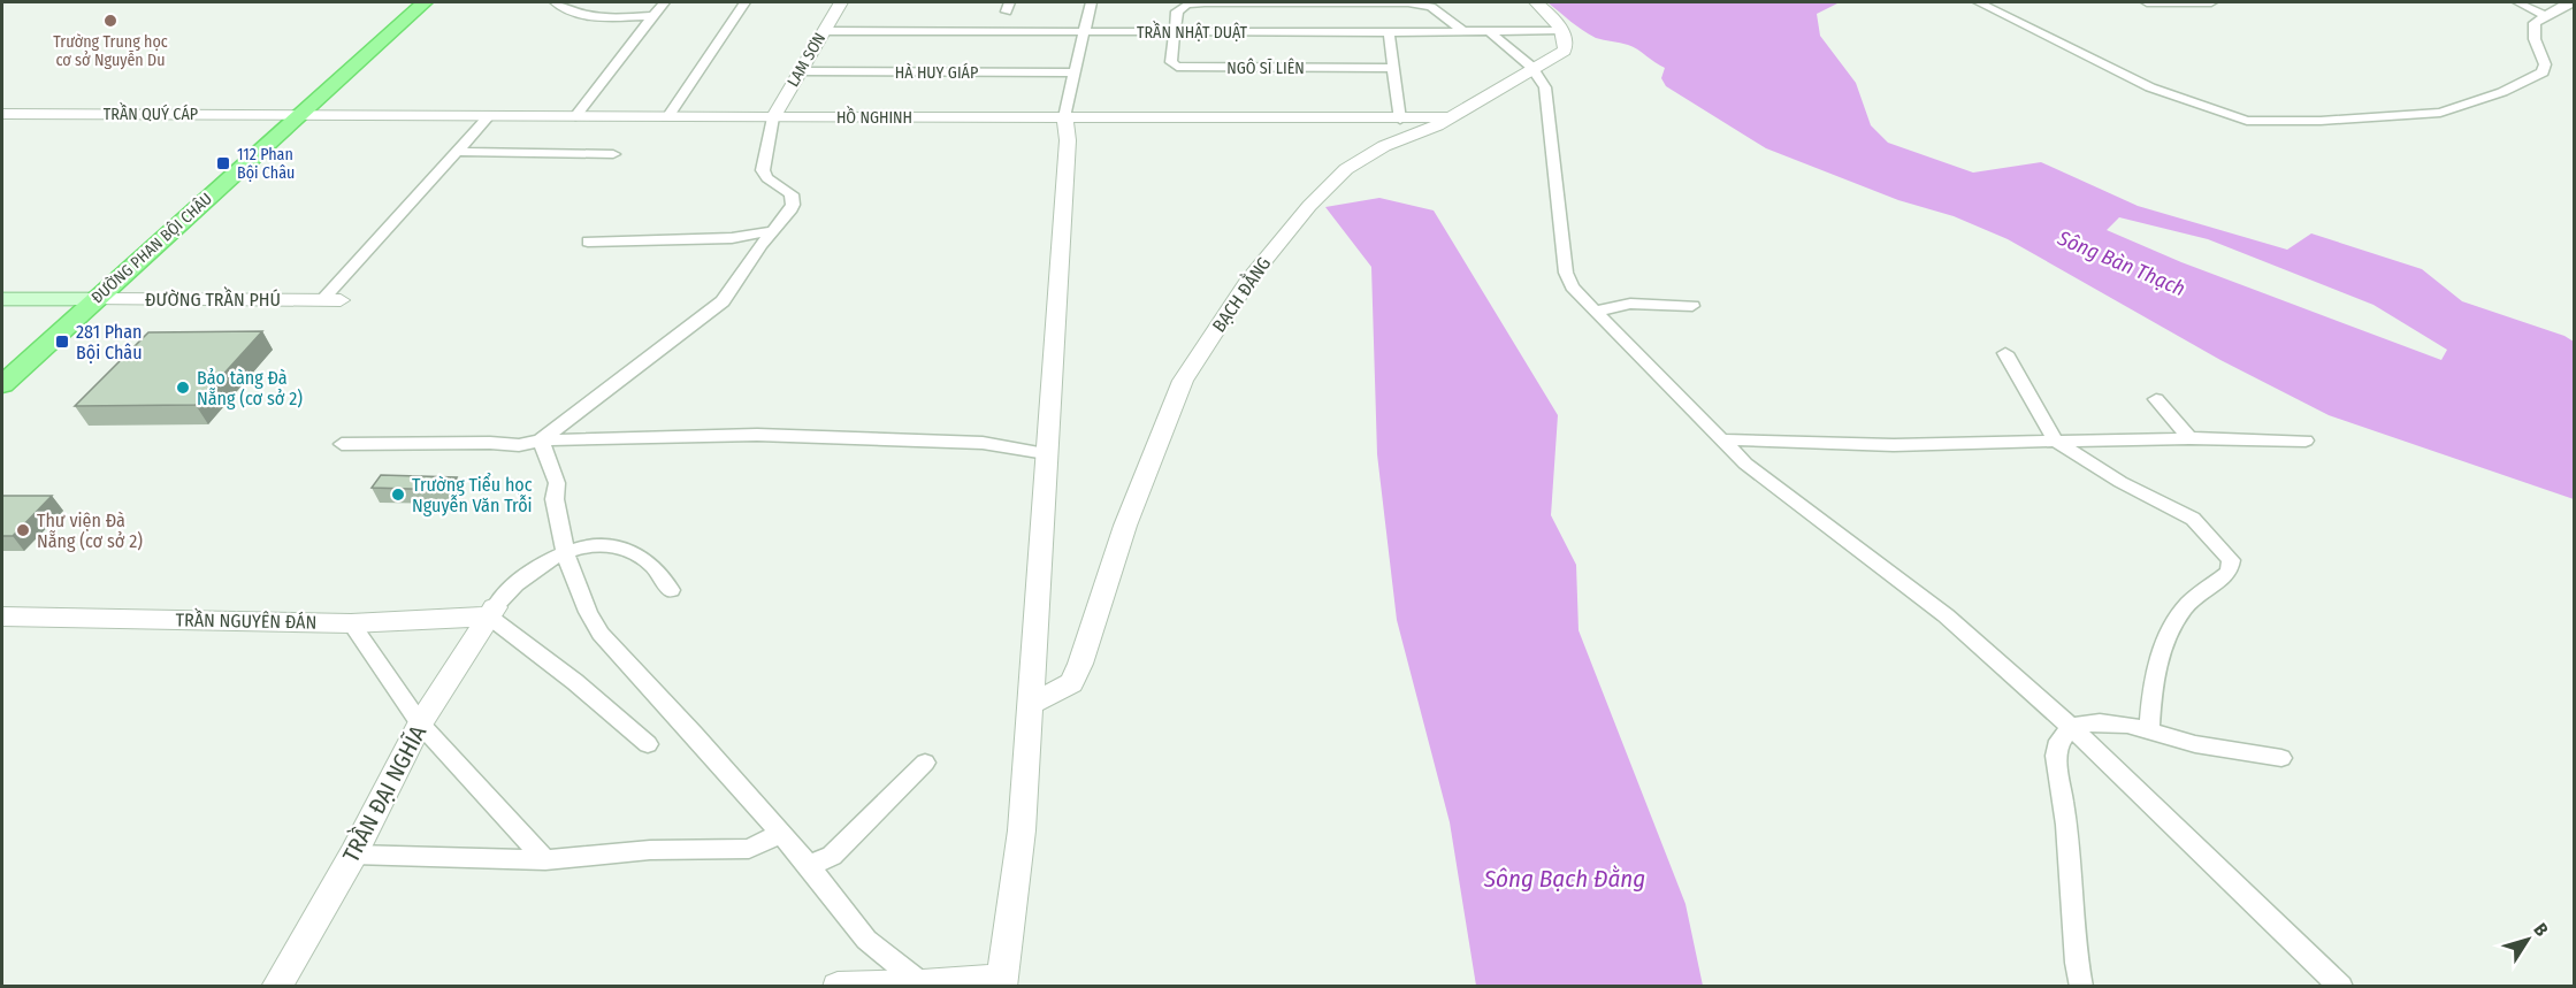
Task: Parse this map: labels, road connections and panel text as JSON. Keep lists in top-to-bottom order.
{
  "streets": {
    "main road": ["ĐƯỜNG PHAN BỘI CHÂU", "ĐƯỜNG TRẦN PHÚ"],
    "street": [
      "TRẦN NHẬT DUẬT",
      "LAM SƠN",
      "NGÔ SĨ LIÊN",
      "HÀ HUY GIÁP",
      "TRẦN QUÝ CÁP",
      "HỒ NGHINH",
      "BẠCH ĐẰNG",
      "TRẦN NGUYÊN ĐÁN",
      "TRẦN ĐẠI NGHĨA"
    ]
  },
  "crossings": [
    ["TRẦN NHẬT DUẬT", "LAM SƠN"],
    ["TRẦN NHẬT DUẬT", "NGÔ SĨ LIÊN"],
    ["TRẦN NHẬT DUẬT", "BẠCH ĐẰNG"],
    ["LAM SƠN", "HÀ HUY GIÁP"],
    ["LAM SƠN", "HỒ NGHINH"],
    ["TRẦN QUÝ CÁP", "HỒ NGHINH"],
    ["TRẦN QUÝ CÁP", "ĐƯỜNG PHAN BỘI CHÂU"],
    ["HỒ NGHINH", "ĐƯỜNG PHAN BỘI CHÂU"],
    ["HỒ NGHINH", "BẠCH ĐẰNG"],
    ["ĐƯỜNG PHAN BỘI CHÂU", "ĐƯỜNG TRẦN PHÚ"],
    ["TRẦN NGUYÊN ĐÁN", "TRẦN ĐẠI NGHĨA"]
  ],
  "water": ["Sông Bàn Thạch", "Sông Bạch Đằng"],
  "places": {
    "other": [
      "Trường Trung học cơ sở Nguyễn Du",
      "Bảo tàng Đà Nẵng (cơ sở 2)",
      "Trường Tiểu học Nguyễn Văn Trỗi",
      "Thư viện Đà Nẵng (cơ sở 2)"
    ],
    "transit": ["112 Phan Bội Châu", "281 Phan Bội Châu"]
  },
  "north": "top right"
}
